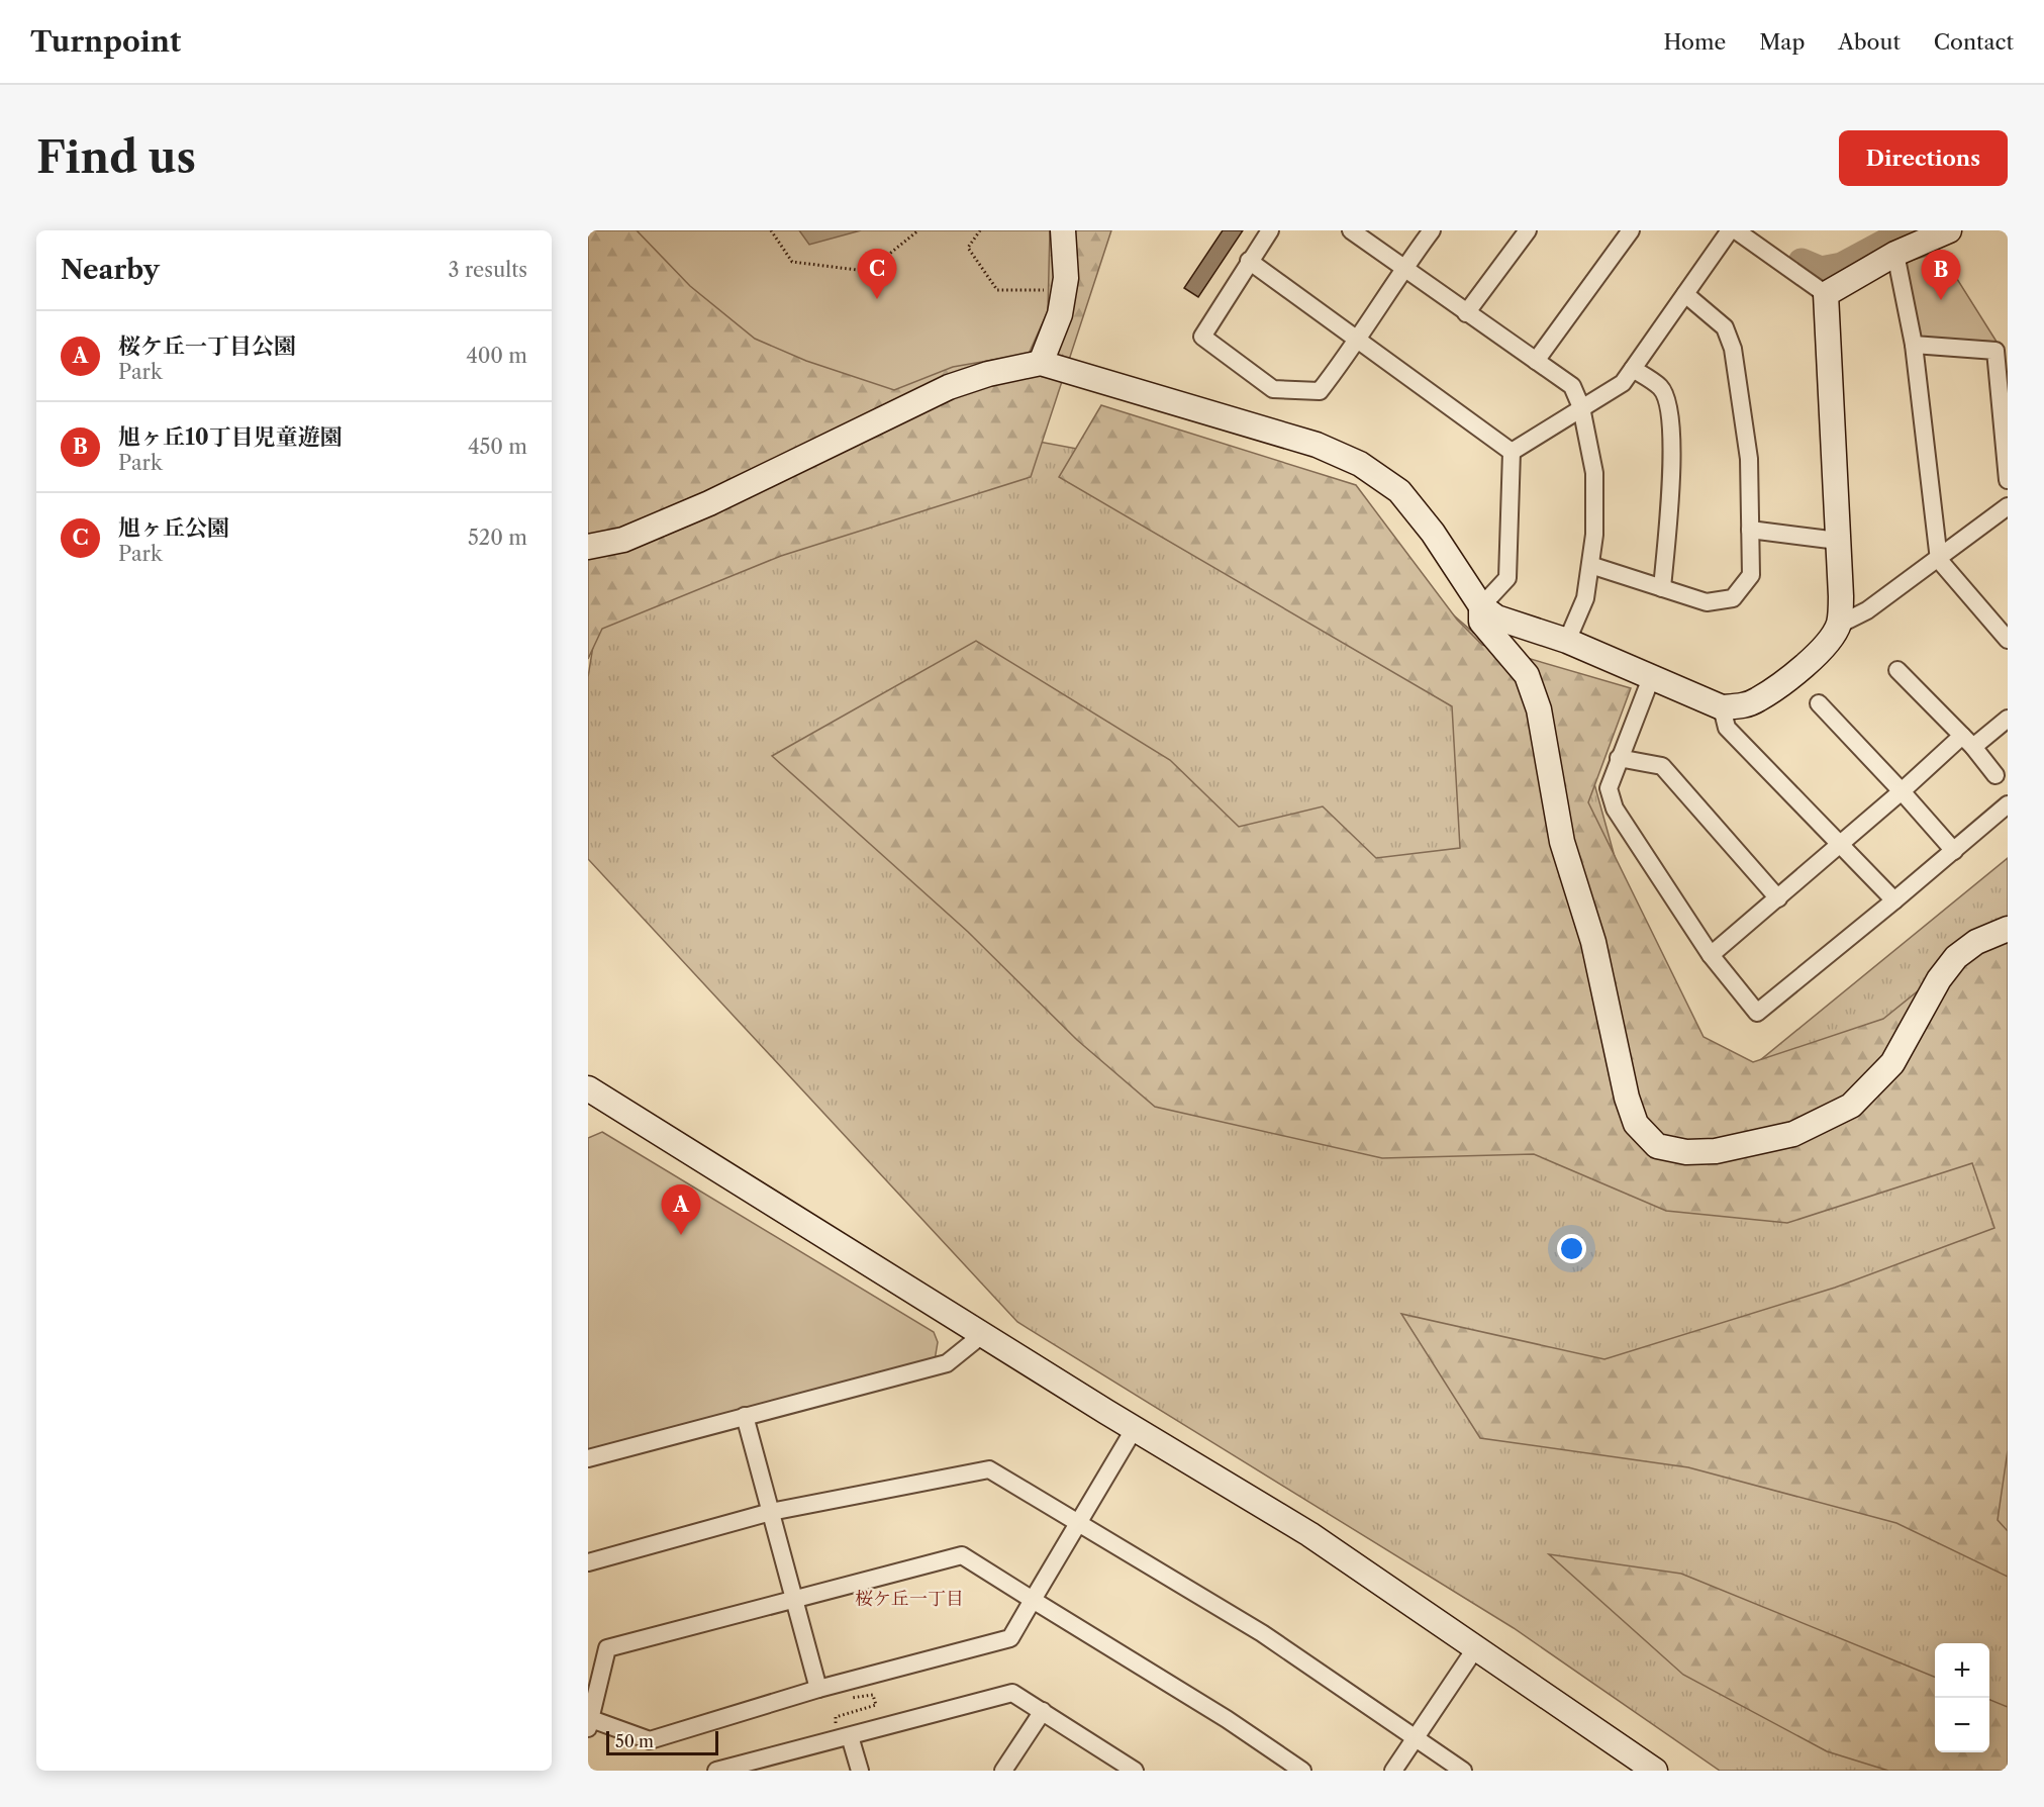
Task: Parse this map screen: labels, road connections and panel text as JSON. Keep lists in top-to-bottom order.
{
  "districts": ["桜ケ丘一丁目"],
  "scale_bar": "50 m",
  "page": {
    "header": "Turnpoint",
    "nav": [
      "Home",
      "Map",
      "About",
      "Contact"
    ],
    "buttons": "Directions",
    "title": "Find us",
    "heading": ["Nearby", "3 results"],
    "pins": ["C", "B", "A"],
    "list": [
      {
        "mark": "A",
        "name": "桜ケ丘一丁目公園",
        "note": "Park",
        "value": "400 m"
      },
      {
        "mark": "B",
        "name": "旭ヶ丘10丁目児童遊園",
        "note": "Park",
        "value": "450 m"
      },
      {
        "mark": "C",
        "name": "旭ヶ丘公園",
        "note": "Park",
        "value": "520 m"
      }
    ],
    "map_buttons": ["+", "−"],
    "scale": "50 m"
  }
}
